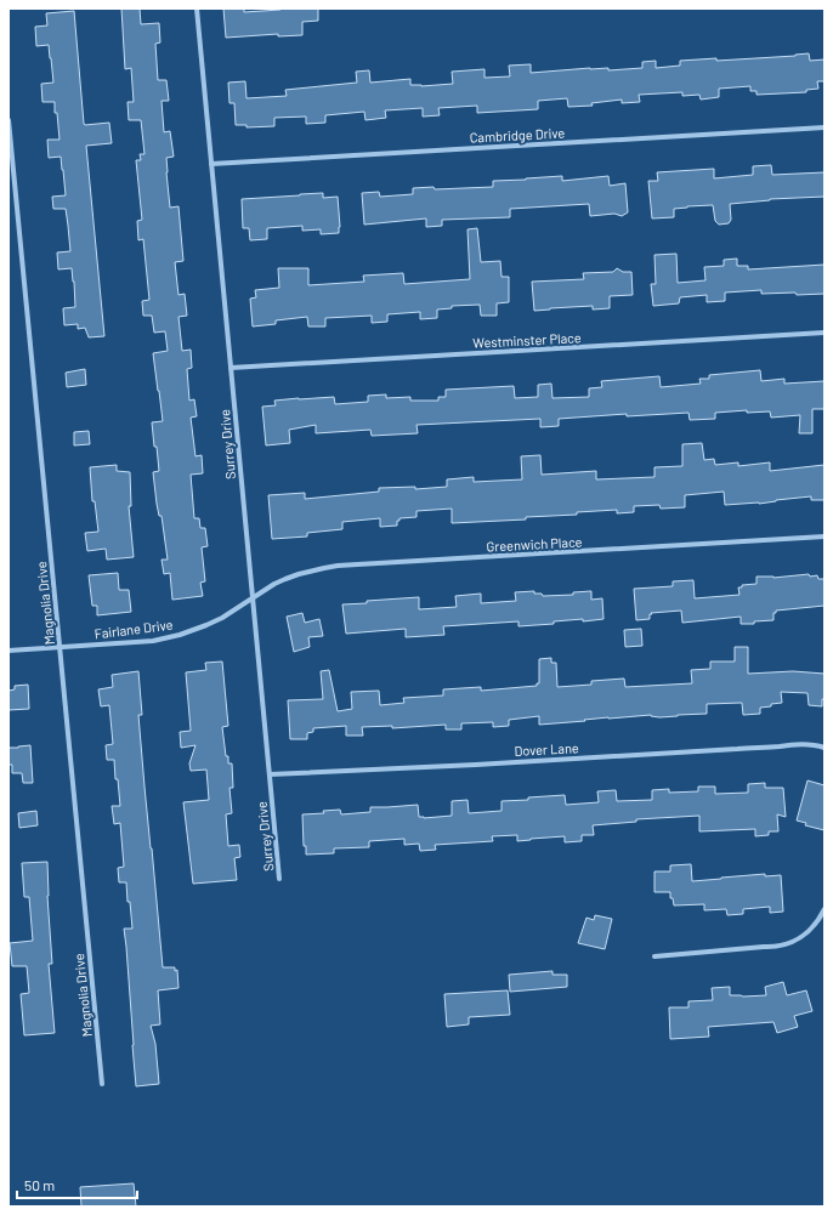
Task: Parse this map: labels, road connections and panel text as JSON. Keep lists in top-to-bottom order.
{
  "streets": {
    "street": [
      "Cambridge Drive",
      "Westminster Place",
      "Surrey Drive",
      "Greenwich Place",
      "Magnolia Drive",
      "Fairlane Drive",
      "Dover Lane"
    ]
  },
  "crossings": [
    ["Cambridge Drive", "Surrey Drive"],
    ["Westminster Place", "Surrey Drive"],
    ["Surrey Drive", "Greenwich Place"],
    ["Surrey Drive", "Fairlane Drive"],
    ["Surrey Drive", "Dover Lane"],
    ["Greenwich Place", "Fairlane Drive"],
    ["Magnolia Drive", "Fairlane Drive"]
  ],
  "scale_bar": "50 m"
}
